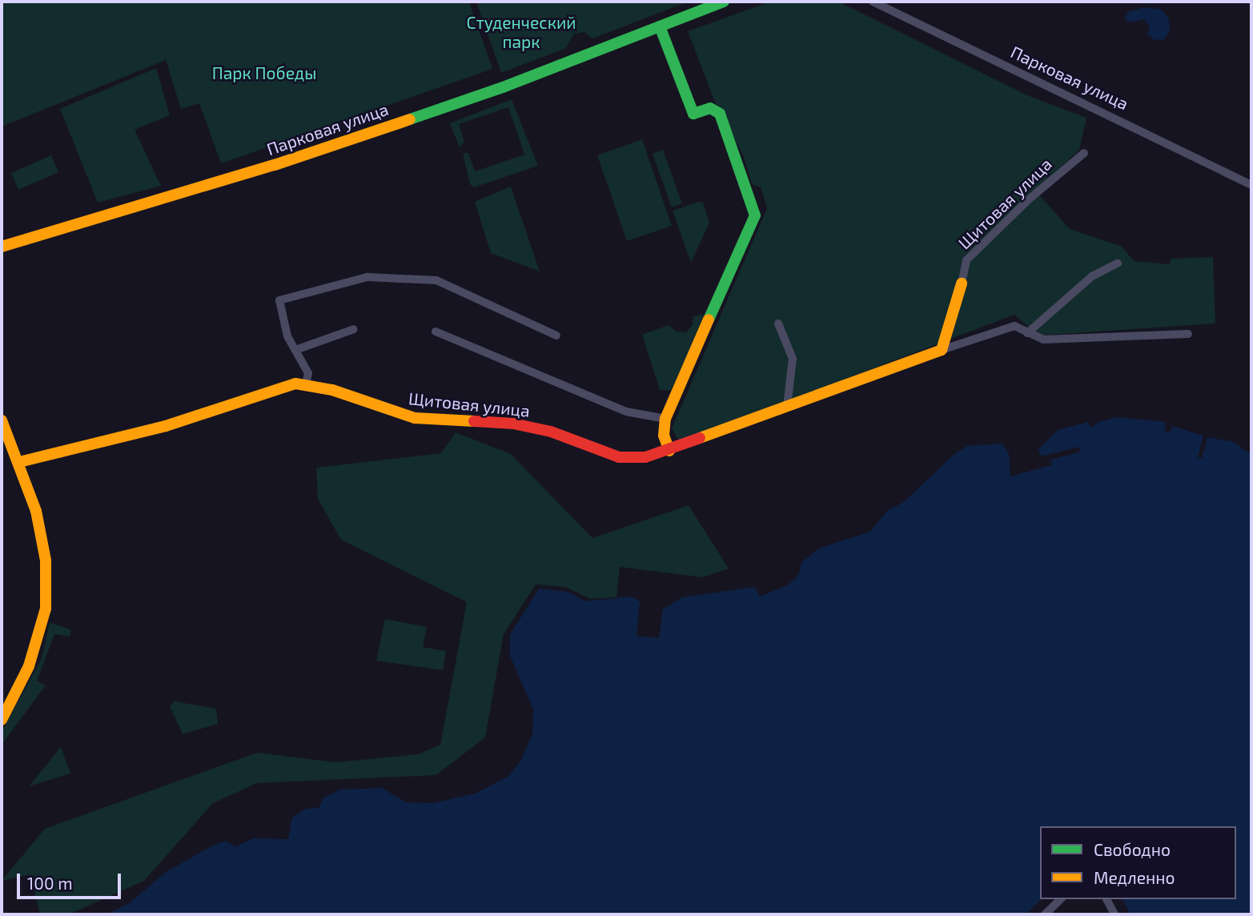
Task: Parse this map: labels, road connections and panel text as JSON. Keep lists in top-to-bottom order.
{
  "streets": {
    "street": ["Парковая улица", "Щитовая улица"]
  },
  "parks": ["Студенческий парк", "Парк Победы"],
  "legend": ["Свободно", "Медленно"],
  "scale_bar": "100 m"
}
